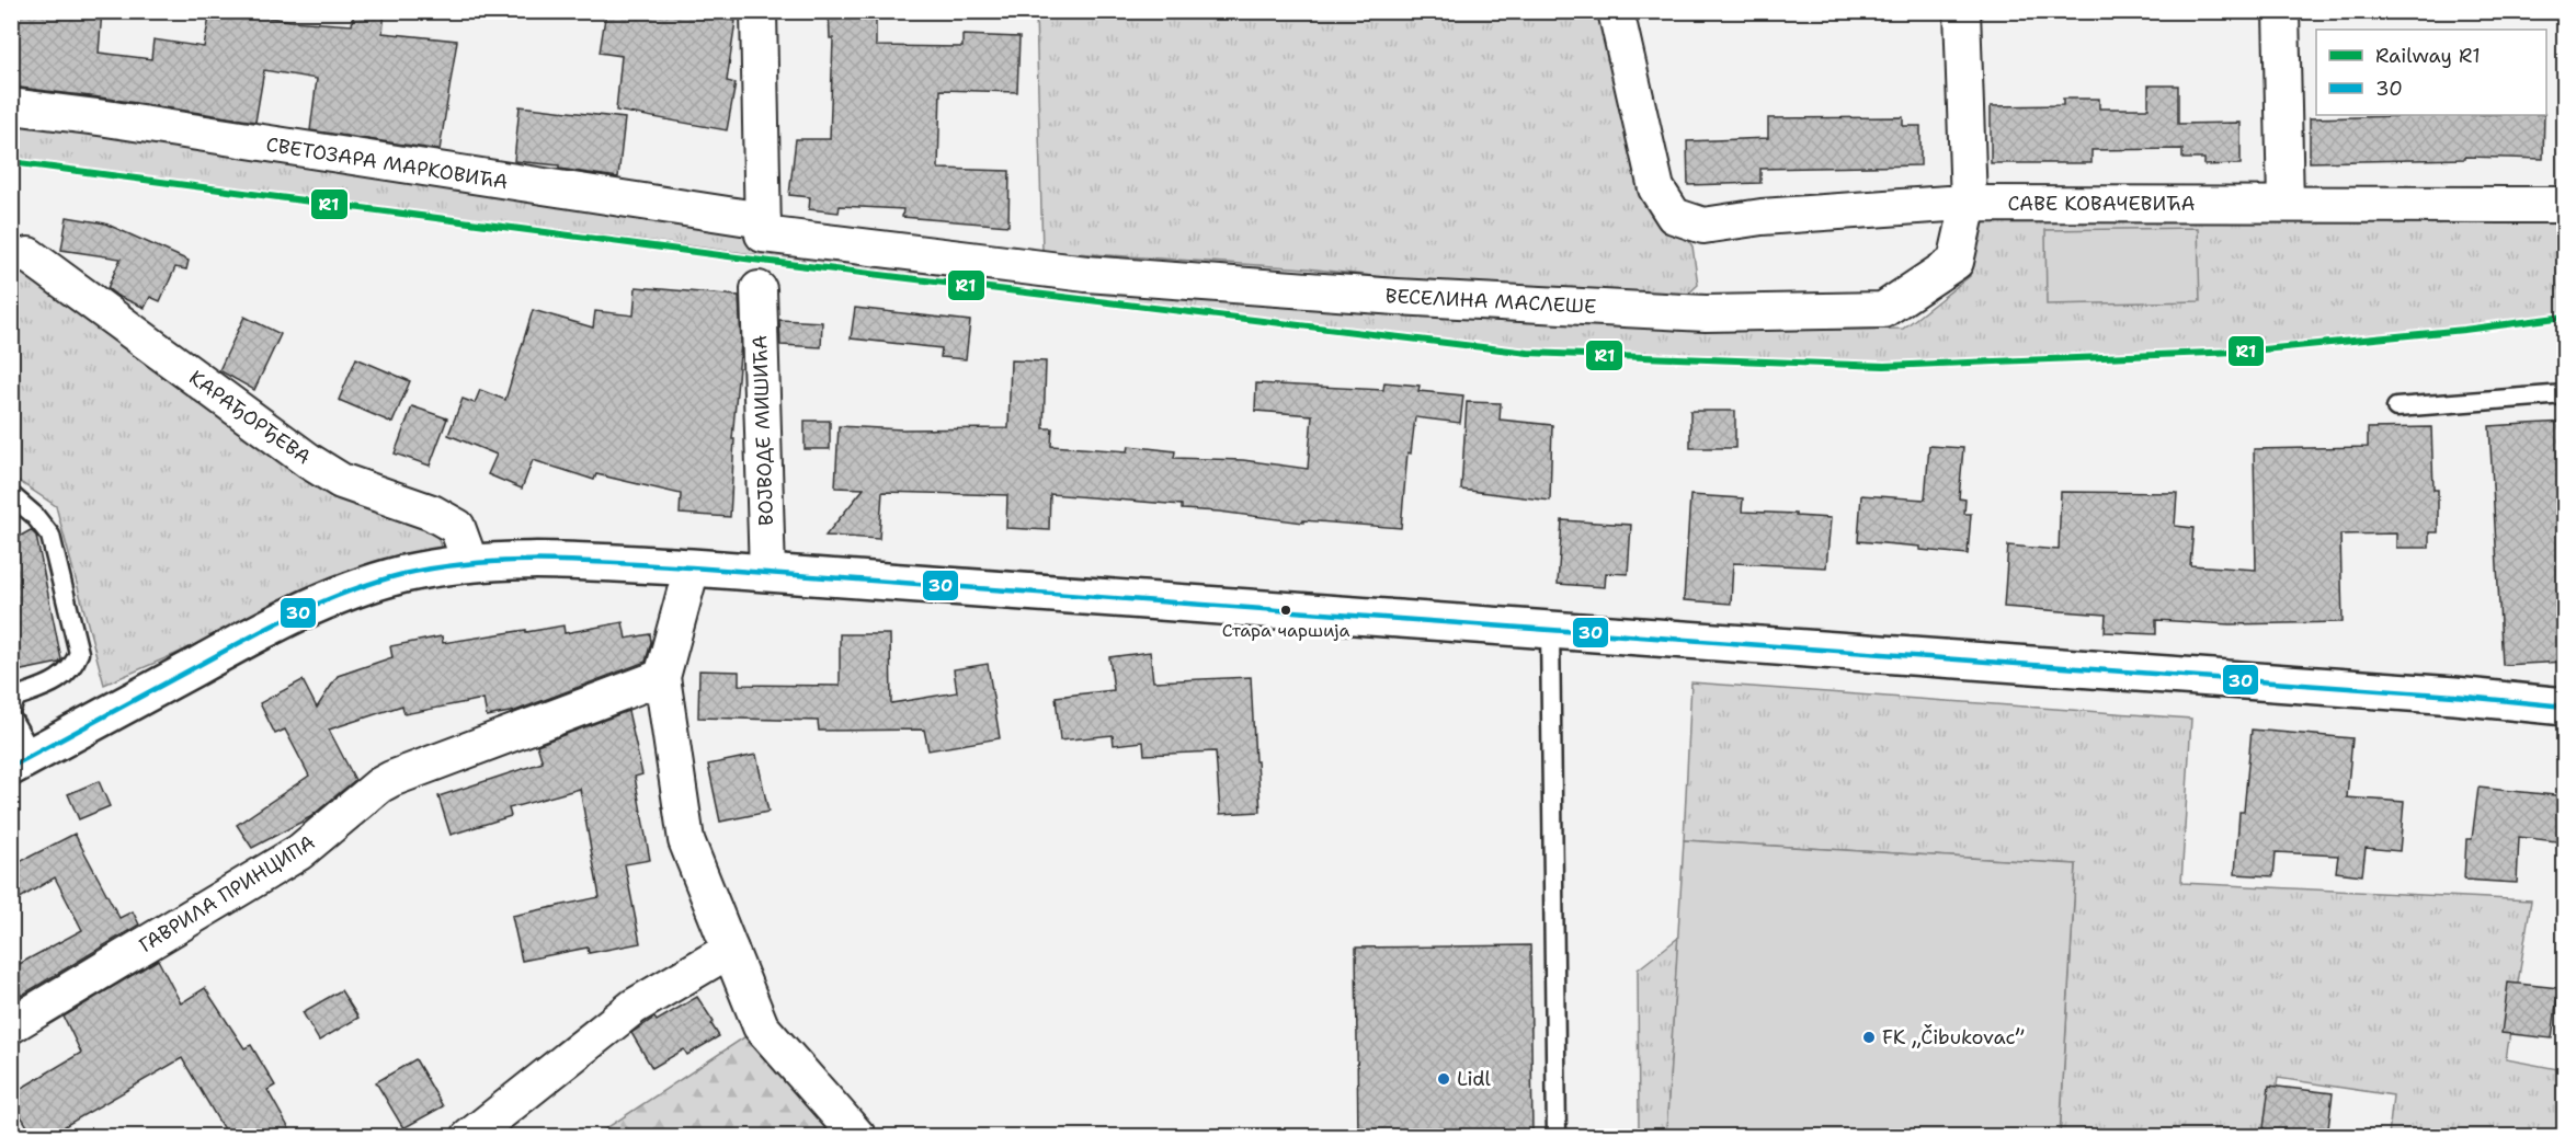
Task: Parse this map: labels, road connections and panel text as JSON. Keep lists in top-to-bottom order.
{
  "streets": {
    "street": [
      "СВЕТОЗАРА МАРКОВИЋА",
      "САВЕ КОВАЧЕВИЋА",
      "ВЕСЕЛИНА МАСЛЕШЕ",
      "КАРАЂОРЂЕВА",
      "ВОЈВОДЕ МИШИЋА",
      "ГАВРИЛА ПРИНЦИПА"
    ]
  },
  "crossings": [
    ["СВЕТОЗАРА МАРКОВИЋА", "ВЕСЕЛИНА МАСЛЕШЕ"],
    ["САВЕ КОВАЧЕВИЋА", "ВЕСЕЛИНА МАСЛЕШЕ"]
  ],
  "places": ["Стара чаршија", "FK „Čibukovac”", "Lidl"],
  "lines": ["rail line R1", "transit line 30"],
  "legend": ["Railway R1", "30"]
}
